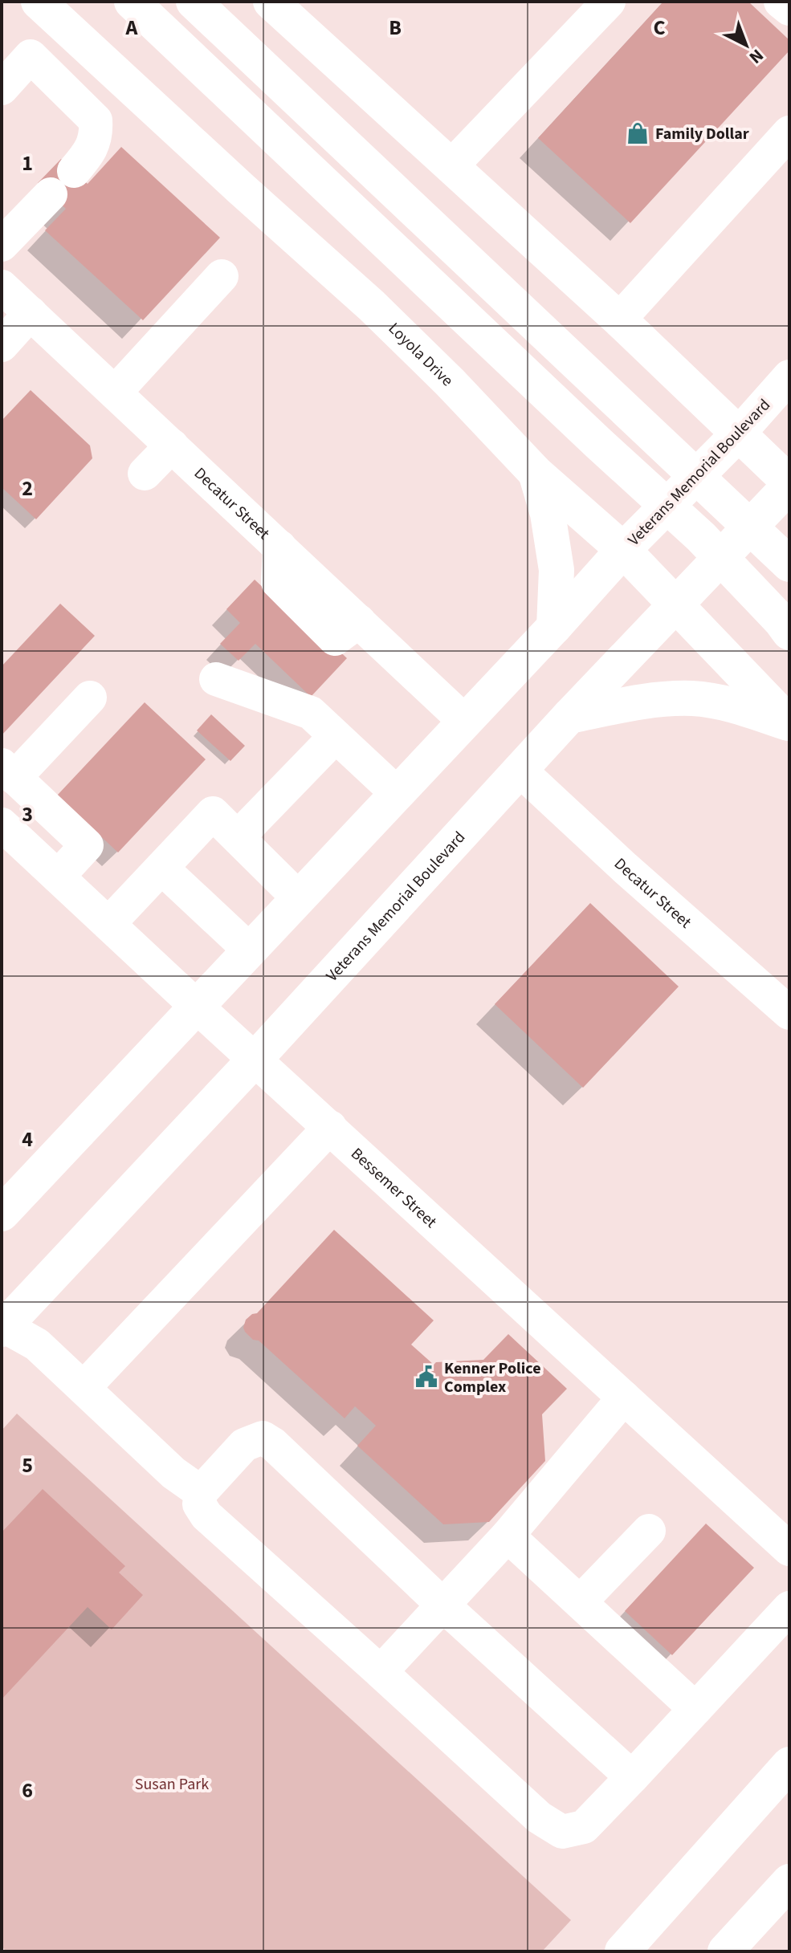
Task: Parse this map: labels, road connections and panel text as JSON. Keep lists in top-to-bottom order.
{
  "streets": {
    "main road": ["Loyola Drive", "Veterans Memorial Boulevard"],
    "street": ["Decatur Street", "Bessemer Street"]
  },
  "crossings": [
    ["Loyola Drive", "Veterans Memorial Boulevard"],
    ["Veterans Memorial Boulevard", "Decatur Street"],
    ["Veterans Memorial Boulevard", "Bessemer Street"]
  ],
  "parks": ["Susan Park"],
  "places": {
    "shop": ["Family Dollar"],
    "public building": ["Kenner Police Complex"]
  },
  "north": "bottom right",
  "grid": {
    "columns": ["A", "B", "C"],
    "rows": [
      "1",
      "2",
      "3",
      "4",
      "5",
      "6"
    ]
  }
}
